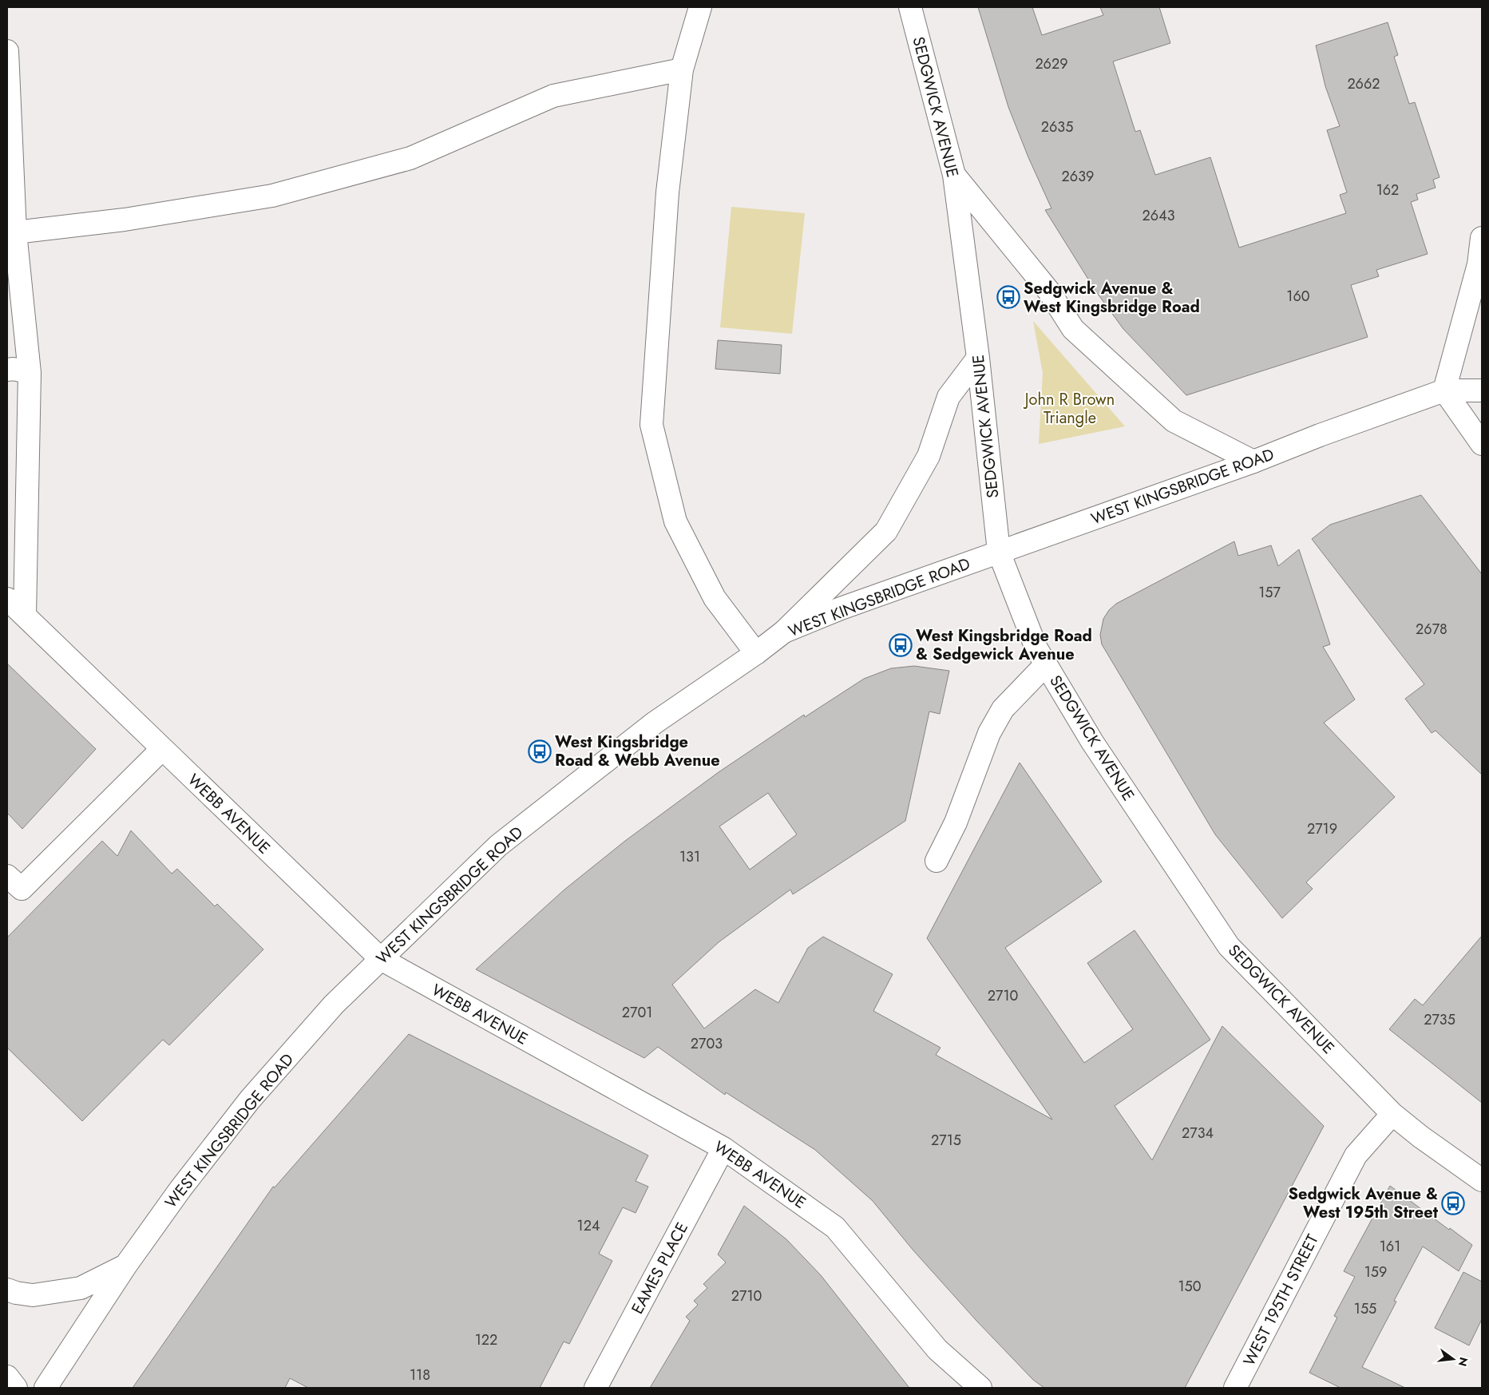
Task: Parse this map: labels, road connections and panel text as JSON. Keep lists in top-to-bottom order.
{
  "streets": {
    "street": [
      "SEDGWICK AVENUE",
      "WEST KINGSBRIDGE ROAD",
      "WEBB AVENUE",
      "EAMES PLACE",
      "WEST 195TH STREET"
    ]
  },
  "crossings": [
    ["SEDGWICK AVENUE", "WEST KINGSBRIDGE ROAD"],
    ["SEDGWICK AVENUE", "WEST 195TH STREET"],
    ["WEST KINGSBRIDGE ROAD", "WEBB AVENUE"],
    ["WEBB AVENUE", "EAMES PLACE"]
  ],
  "parks": ["John R Brown Triangle"],
  "places": {
    "bus stop": [
      "Sedgwick Avenue & West Kingsbridge Road",
      "West Kingsbridge Road & Sedgewick Avenue",
      "West Kingsbridge Road & Webb Avenue",
      "Sedgwick Avenue & West 195th Street"
    ]
  },
  "house_numbers": [
    "2629",
    "2662",
    "2635",
    "2639",
    "162",
    "2643",
    "160",
    "157",
    "2678",
    "2719",
    "131",
    "2710",
    "2701",
    "2735",
    "2703",
    "2734",
    "2715",
    "124",
    "161",
    "159",
    "150",
    "2710",
    "155",
    "122",
    "118"
  ],
  "north": "right"
}
